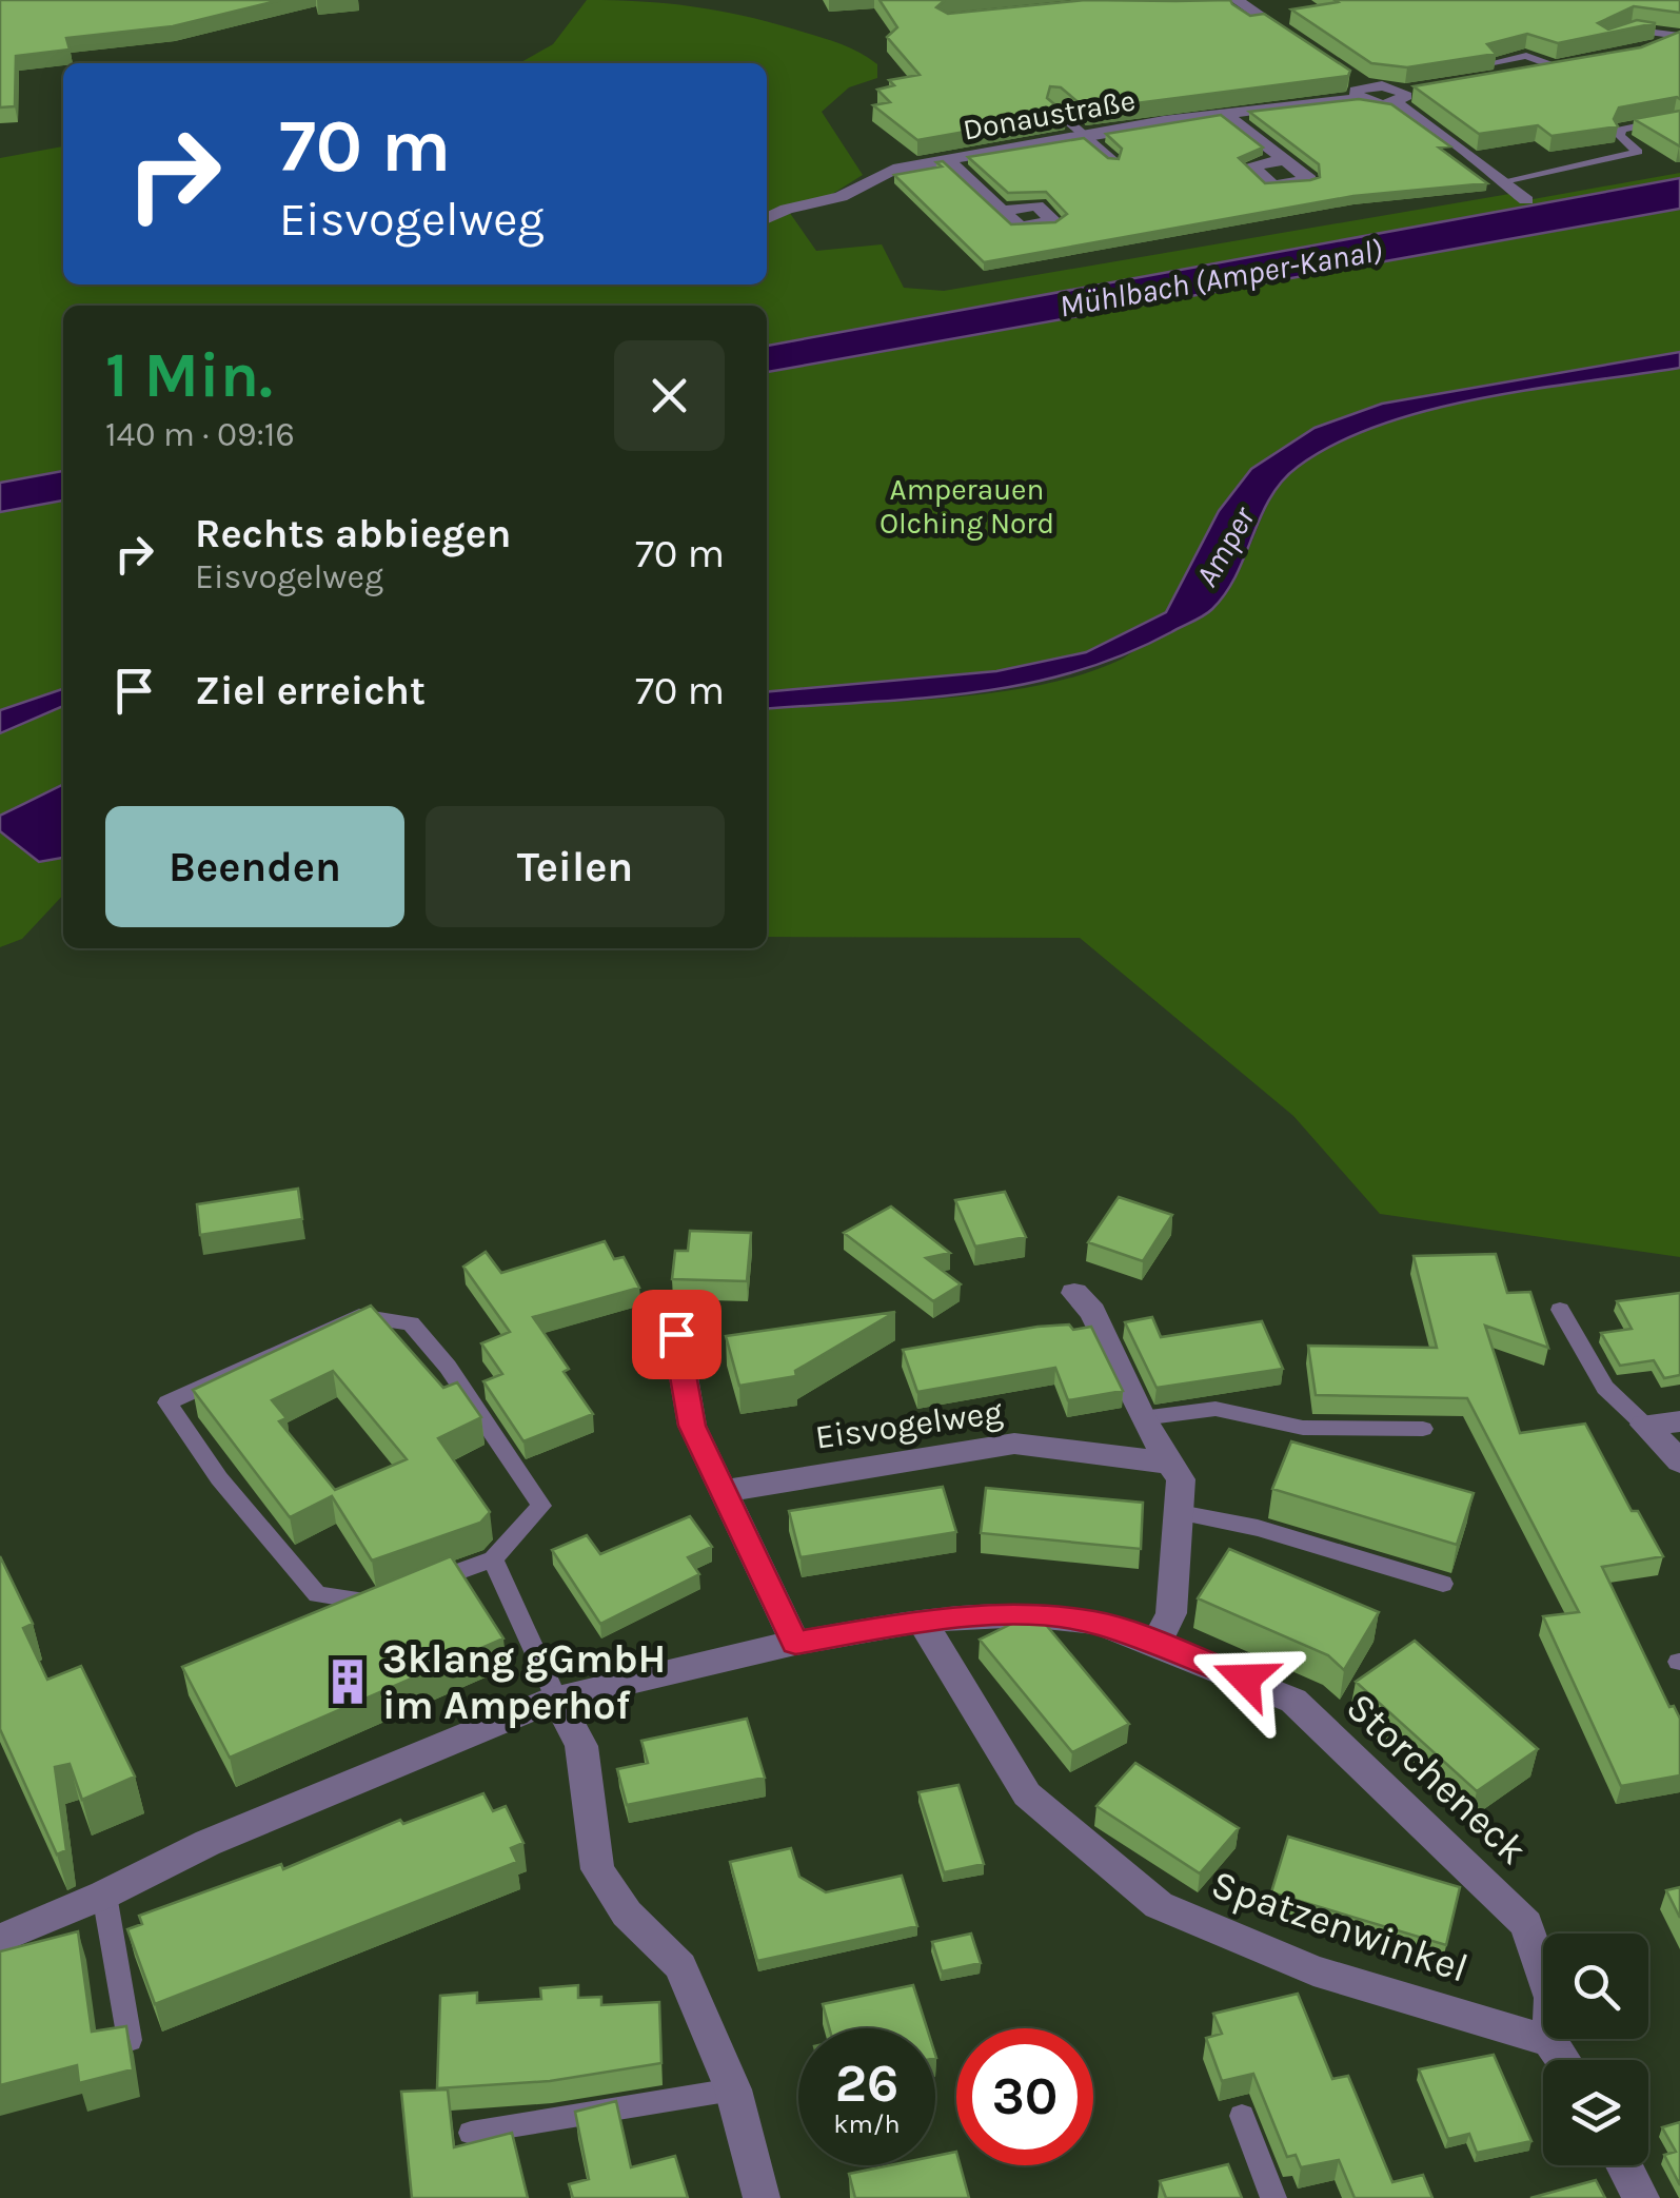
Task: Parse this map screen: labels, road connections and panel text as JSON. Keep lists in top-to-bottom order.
{
  "streets": {
    "street": [
      "Donaustraße",
      "Eisvogelweg",
      "Storcheneck",
      "Spatzenwinkel"
    ]
  },
  "crossings": [
    ["Storcheneck", "Spatzenwinkel"]
  ],
  "water": ["Mühlbach (Amper-Kanal)", "Amper"],
  "parks": ["Amperauen Olching Nord"],
  "places": {
    "building": ["3klang gGmbH im Amperhof"]
  },
  "page": {
    "turn": ["70 m", "Eisvogelweg"],
    "heading": ["1 Min.", "140 m · 09:16"],
    "list": [
      {
        "name": "Rechts abbiegen",
        "note": "Eisvogelweg",
        "value": "70 m"
      },
      {
        "name": "Ziel erreicht",
        "value": "70 m"
      }
    ],
    "buttons": ["Beenden", "Teilen"],
    "speed": "26 km/h",
    "limit": "30"
  }
}
